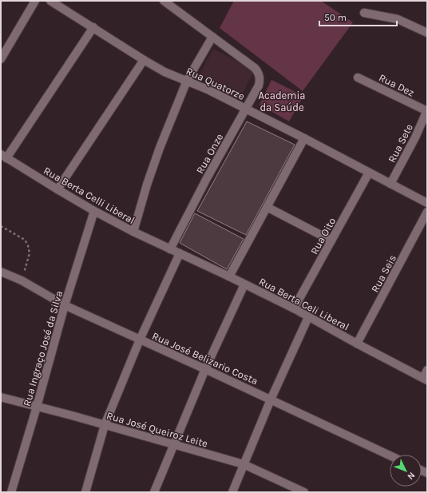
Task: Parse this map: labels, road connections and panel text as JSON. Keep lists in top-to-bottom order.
{
  "streets": {
    "street": [
      "Rua Quatorze",
      "Rua Dez",
      "Rua Sete",
      "Rua Onze",
      "Rua Berta Celli Liberal",
      "Rua Oito",
      "Rua Seis",
      "Rua Berta Celi Liberal",
      "Rua Ingraço José da Silva",
      "Rua José Belizario Costa",
      "Rua José Queiroz Leite"
    ]
  },
  "crossings": [
    ["Rua Quatorze", "Rua Sete"],
    ["Rua Quatorze", "Rua Onze"],
    ["Rua Quatorze", "Rua Oito"],
    ["Rua Dez", "Rua Sete"],
    ["Rua Onze", "Rua Berta Celli Liberal"],
    ["Rua Onze", "Rua Berta Celi Liberal"],
    ["Rua Berta Celli Liberal", "Rua Berta Celi Liberal"],
    ["Rua Berta Celli Liberal", "Rua Ingraço José da Silva"],
    ["Rua Oito", "Rua Berta Celi Liberal"],
    ["Rua Seis", "Rua Berta Celi Liberal"],
    ["Rua Ingraço José da Silva", "Rua José Belizario Costa"],
    ["Rua Ingraço José da Silva", "Rua José Queiroz Leite"]
  ],
  "parks": ["Academia da Saúde"],
  "scale_bar": "50 m",
  "north": "bottom right"
}
